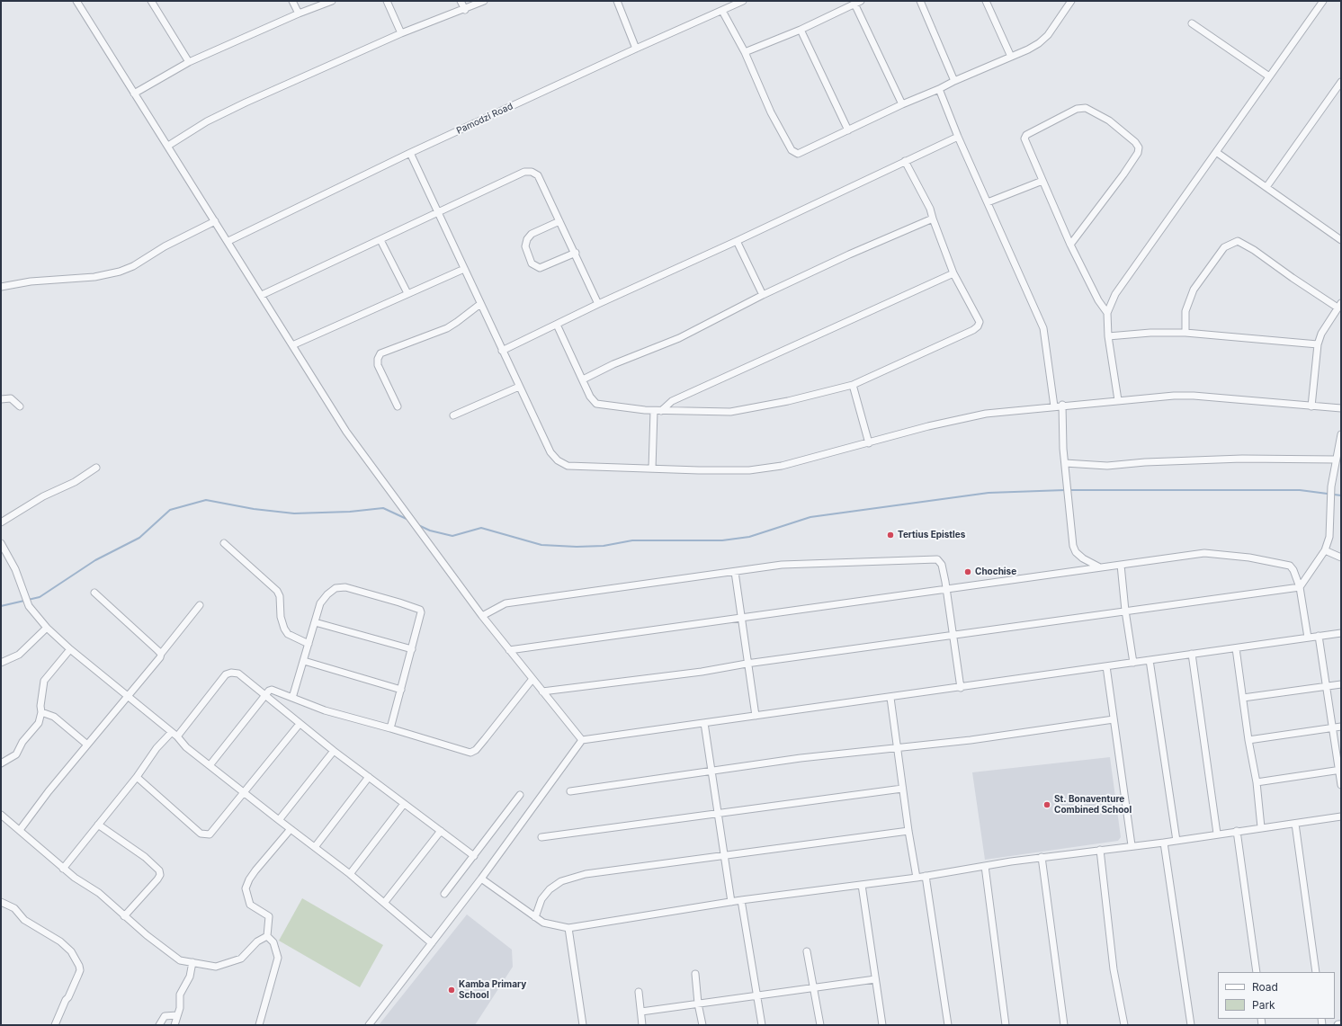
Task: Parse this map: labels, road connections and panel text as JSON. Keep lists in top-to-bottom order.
{
  "streets": {
    "street": ["Pamodzi Road"]
  },
  "places": [
    "Tertius Epistles",
    "Chochise",
    "St. Bonaventure Combined School",
    "Kamba Primary School"
  ],
  "legend": ["Road", "Park"]
}
